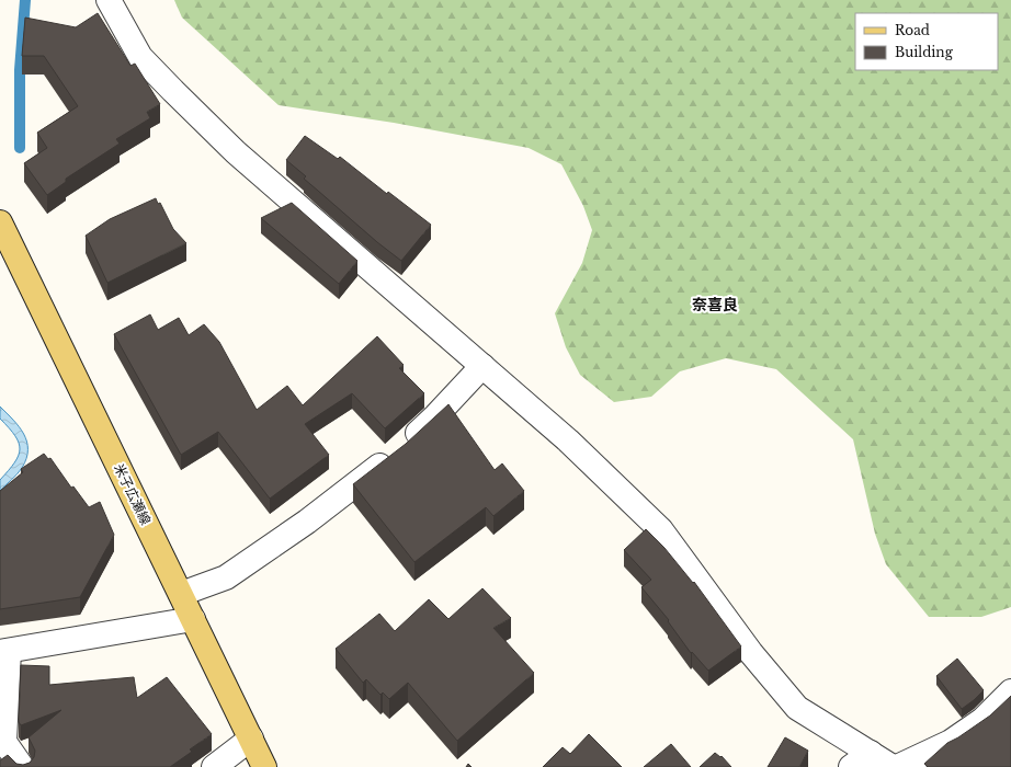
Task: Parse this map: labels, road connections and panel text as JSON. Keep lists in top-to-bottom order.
{
  "streets": {
    "main road": ["米子広瀬線"]
  },
  "districts": ["奈喜良"],
  "legend": ["Road", "Building"]
}
